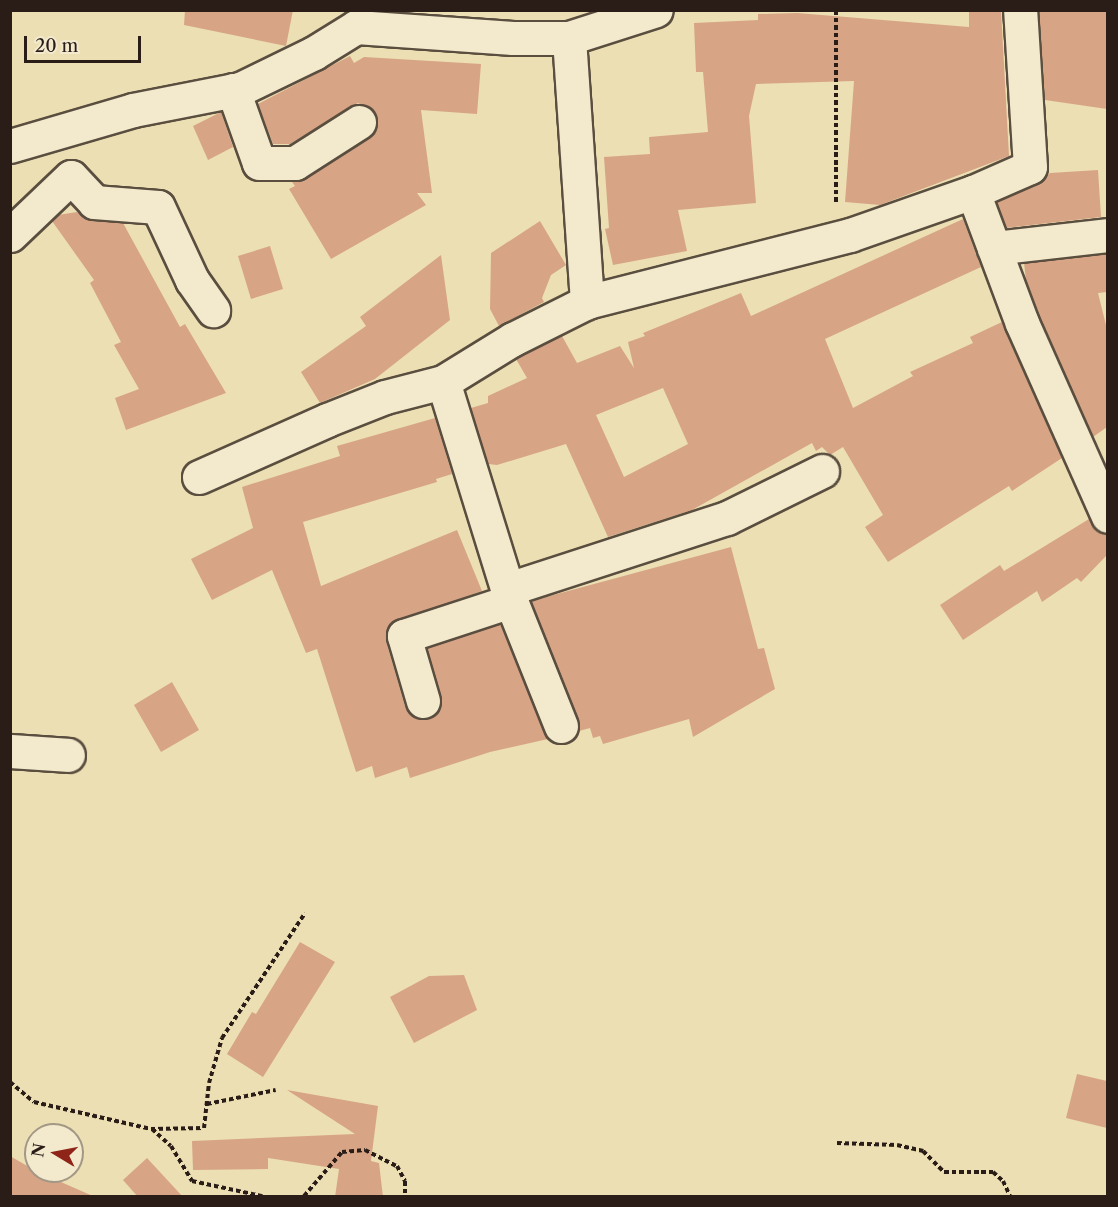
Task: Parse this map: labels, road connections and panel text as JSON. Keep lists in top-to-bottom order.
{
  "scale_bar": "20 m",
  "north": "left"
}
